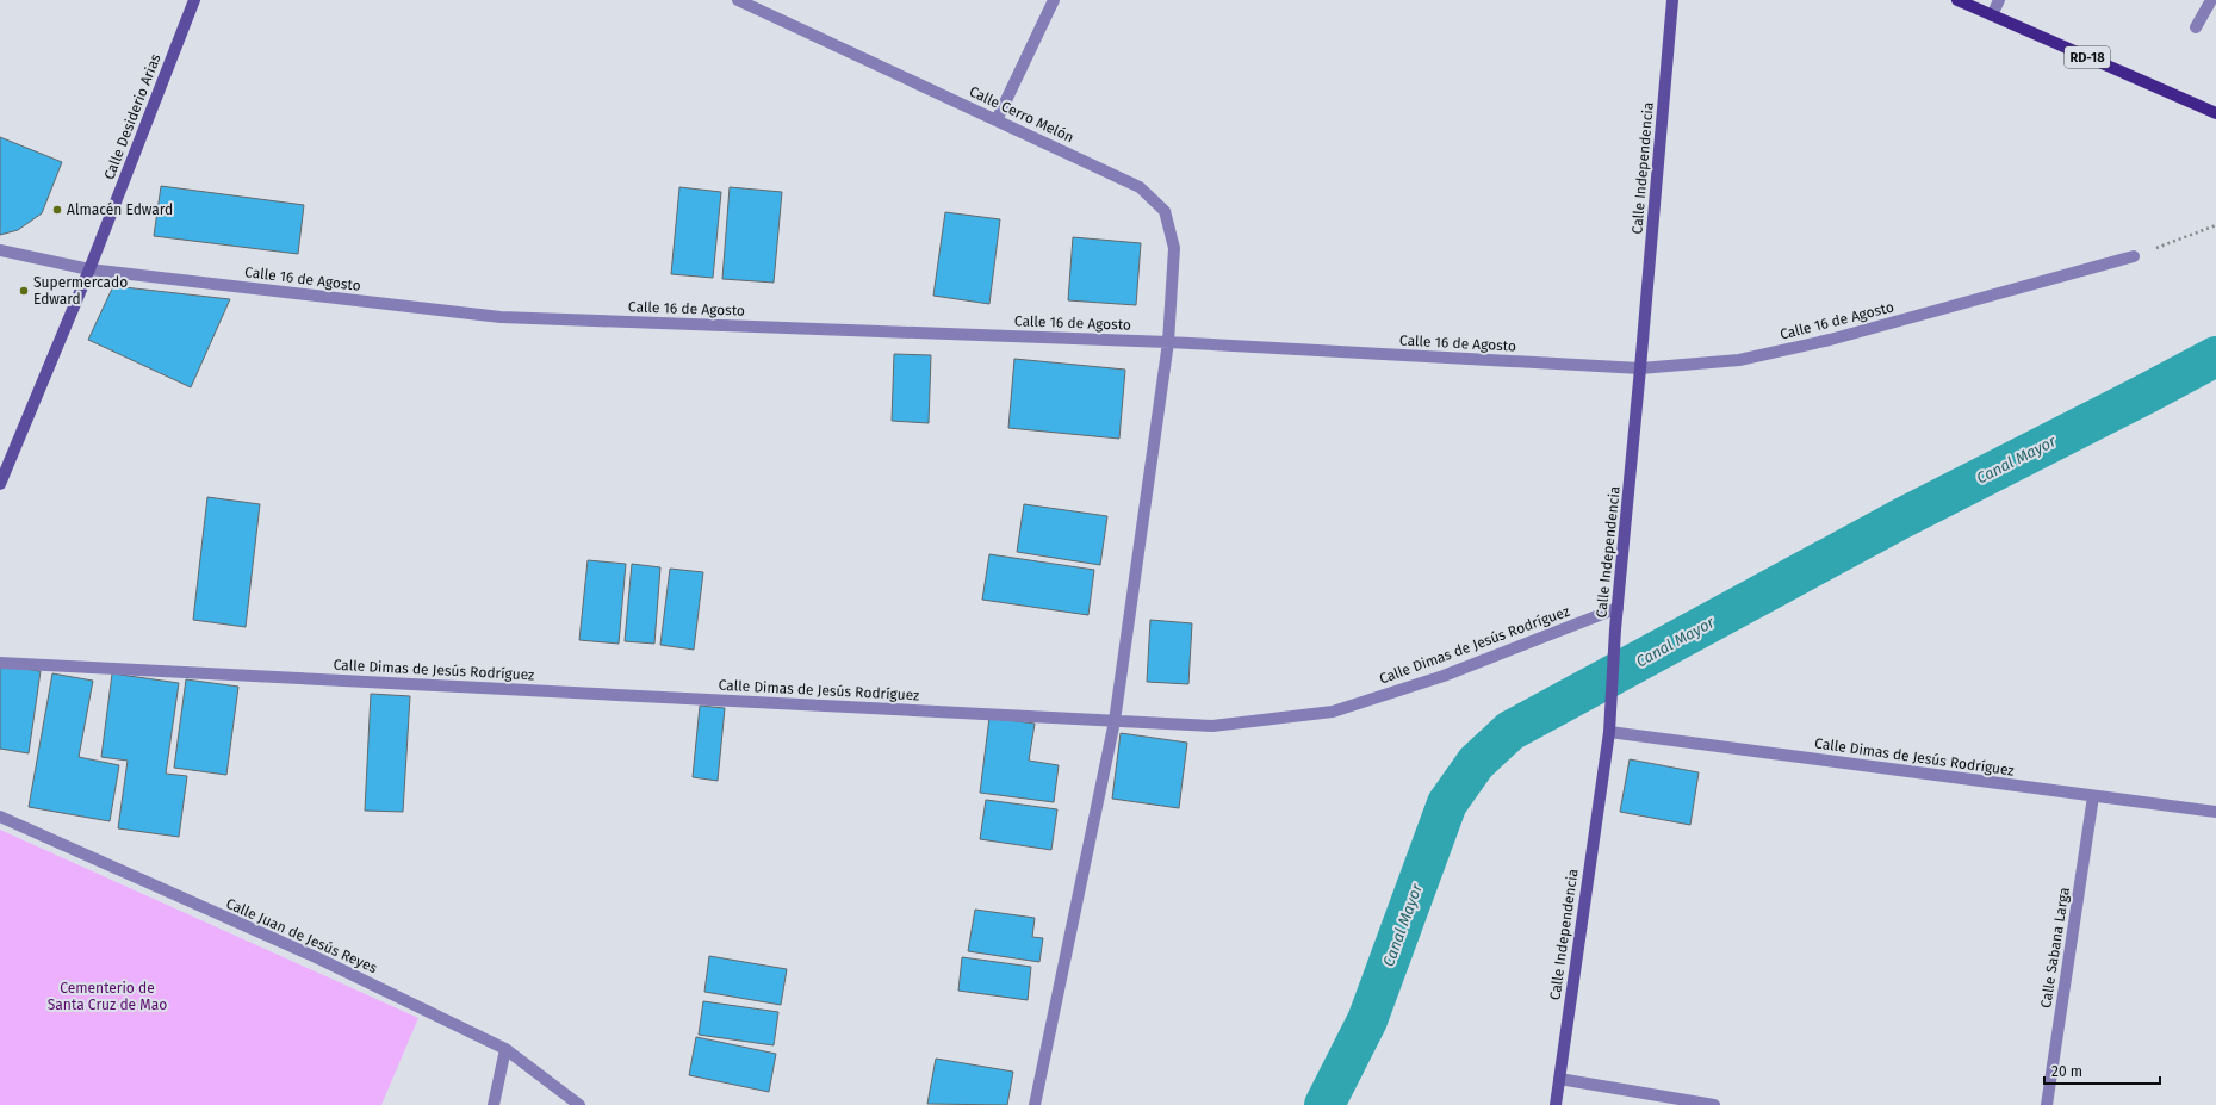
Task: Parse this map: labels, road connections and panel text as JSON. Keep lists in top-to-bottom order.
{
  "streets": {
    "main road": ["RD-18"],
    "street": [
      "Calle Cerro Melón",
      "Calle Desiderio Arias",
      "Calle Independencia",
      "Calle 16 de Agosto",
      "Calle Dimas de Jesús Rodríguez",
      "Calle Juan de Jesús Reyes",
      "Calle Sabana Larga"
    ]
  },
  "crossings": [
    ["Calle Cerro Melón", "Calle 16 de Agosto"],
    ["Calle Cerro Melón", "Calle Dimas de Jesús Rodríguez"],
    ["Calle Desiderio Arias", "Calle 16 de Agosto"],
    ["Calle Independencia", "Calle 16 de Agosto"],
    ["Calle Independencia", "Calle Dimas de Jesús Rodríguez"],
    ["Calle Dimas de Jesús Rodríguez", "Calle Sabana Larga"]
  ],
  "water": ["Canal Mayor"],
  "parks": ["Cementerio de Santa Cruz de Mao"],
  "places": ["Almacén Edward", "Supermercado Edward"],
  "scale_bar": "20 m"
}
